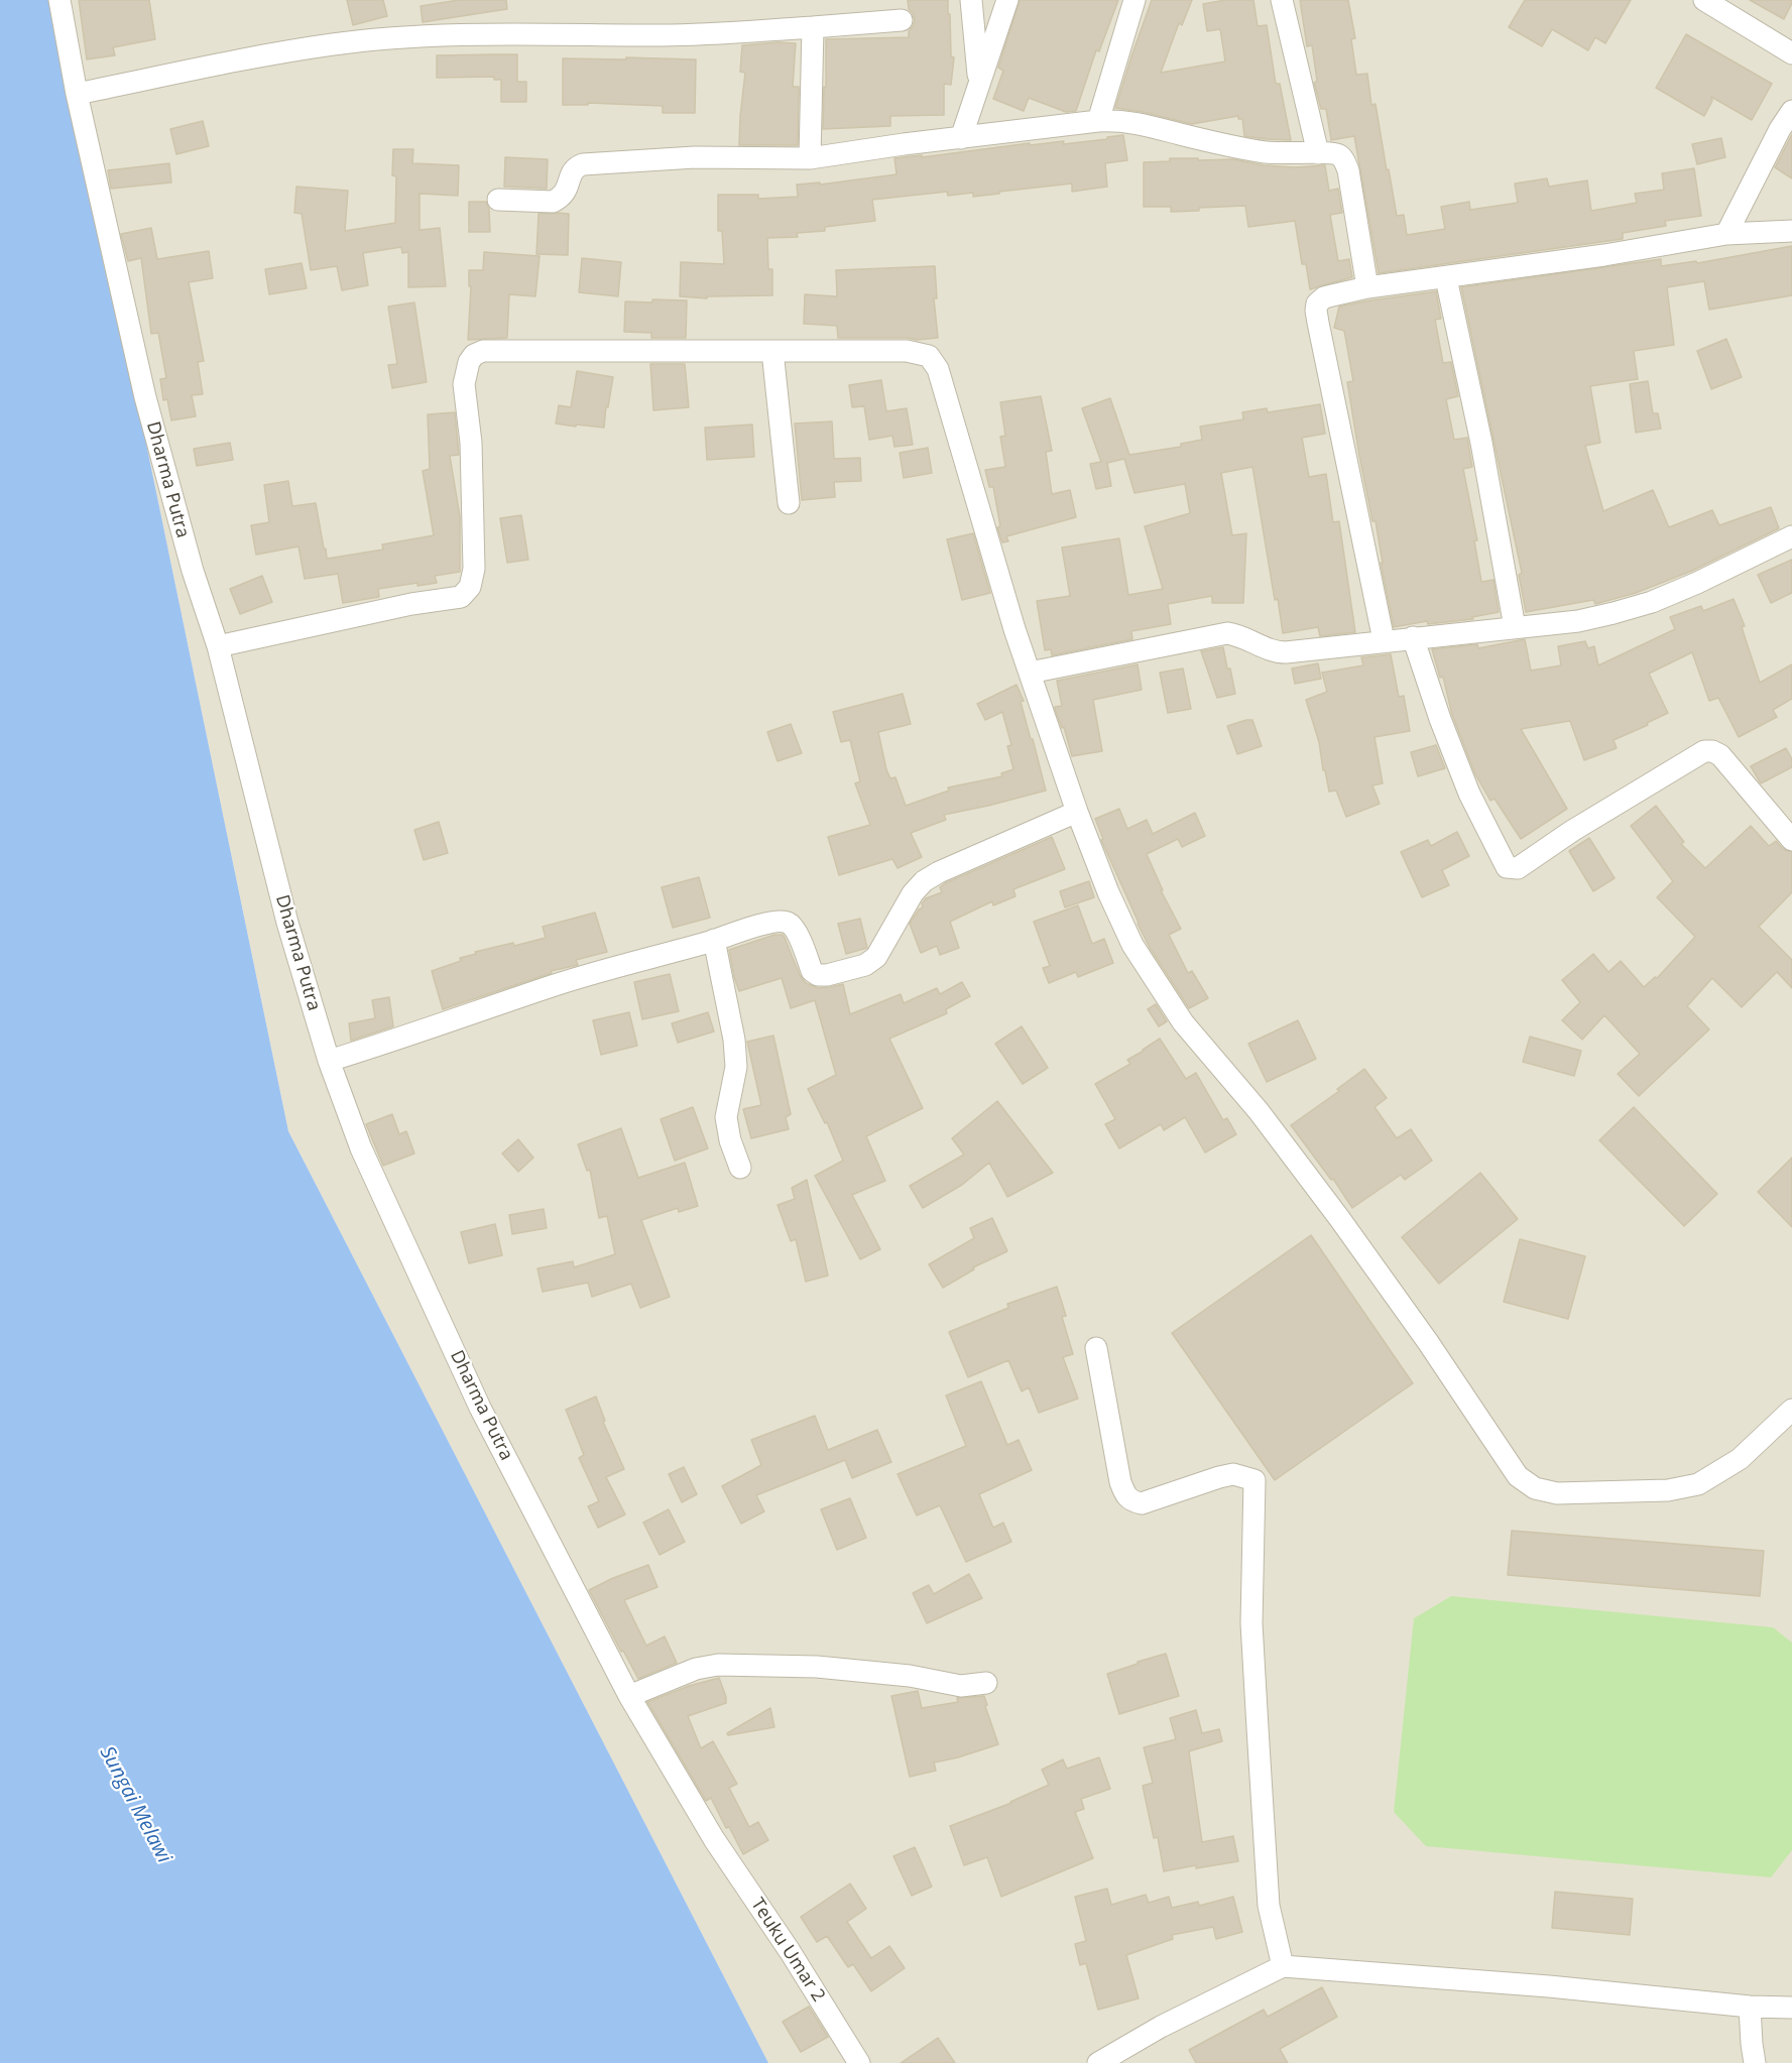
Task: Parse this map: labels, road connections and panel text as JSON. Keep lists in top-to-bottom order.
{
  "streets": {
    "street": ["Dharma Putra", "Teuku Umar 2"]
  },
  "crossings": [
    ["Dharma Putra", "Teuku Umar 2"]
  ],
  "water": ["Sungai Melawi"]
}
